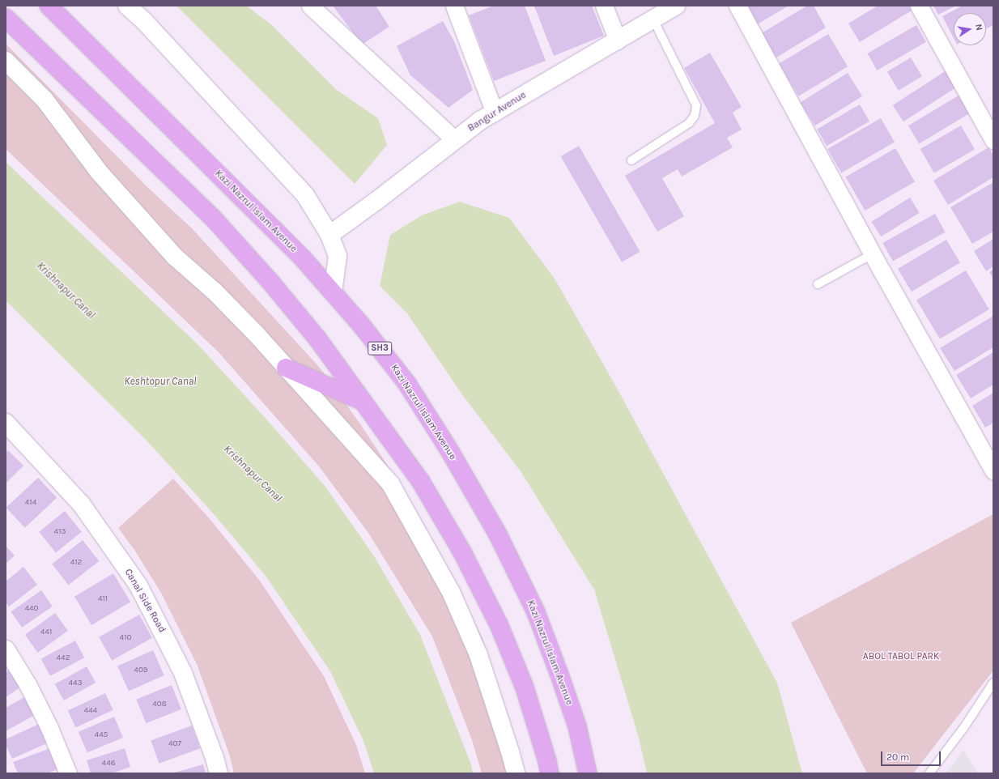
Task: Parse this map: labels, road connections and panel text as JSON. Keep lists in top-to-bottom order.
{
  "streets": {
    "main road": ["Kazi Nazrul Islam Avenue", "SH3"],
    "street": ["Bangur Avenue", "Canal Side Road"]
  },
  "water": ["Krishnapur Canal", "Keshtopur Canal"],
  "parks": ["ABOL TABOL PARK"],
  "house_numbers": [
    "414",
    "413",
    "412",
    "411",
    "440",
    "441",
    "410",
    "442",
    "409",
    "443",
    "408",
    "444",
    "445",
    "407",
    "446"
  ],
  "scale_bar": "20 m",
  "north": "right"
}
